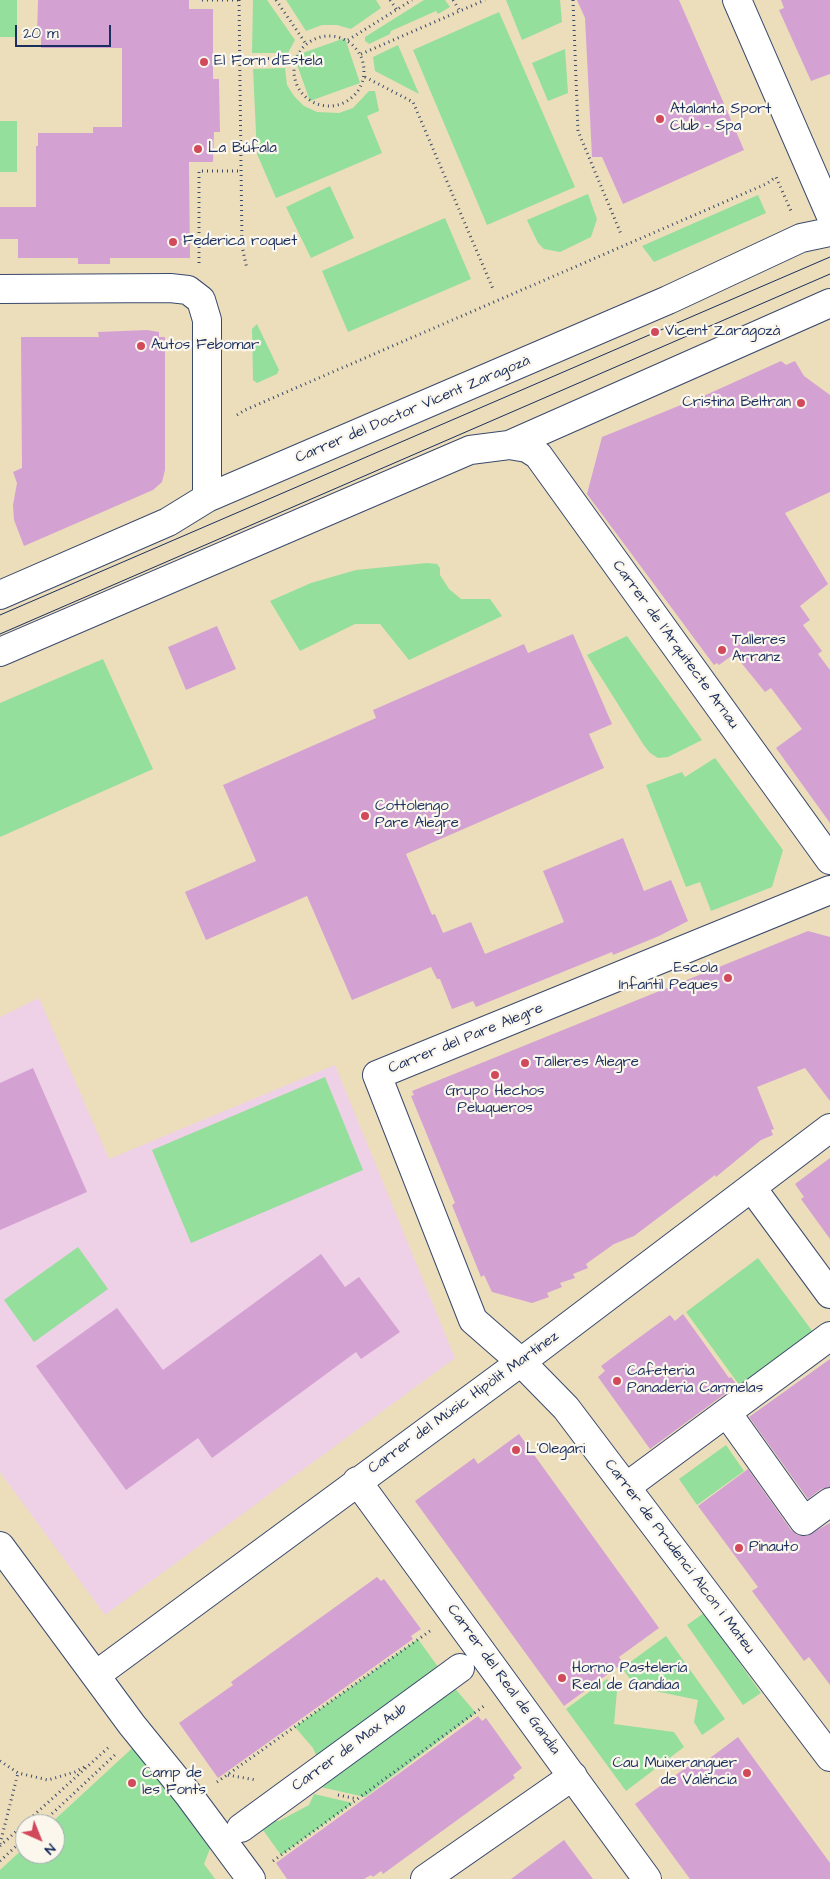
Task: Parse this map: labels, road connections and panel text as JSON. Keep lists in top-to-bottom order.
{
  "streets": {
    "street": [
      "Carrer del Doctor Vicent Zaragozà",
      "Carrer de l'Arquitecte Arnau",
      "Carrer del Pare Alegre",
      "Carrer del Músic Hipòlit Martínez",
      "Carrer de Prudenci Alcon i Mateu",
      "Carrer del Real de Gandia",
      "Carrer de Max Aub"
    ]
  },
  "crossings": [
    ["Carrer del Pare Alegre", "Carrer del Músic Hipòlit Martínez"],
    ["Carrer del Pare Alegre", "Carrer de Prudenci Alcon i Mateu"],
    ["Carrer del Músic Hipòlit Martínez", "Carrer de Prudenci Alcon i Mateu"],
    ["Carrer del Músic Hipòlit Martínez", "Carrer del Real de Gandia"]
  ],
  "places": [
    "El Forn d'Estela",
    "Atalanta Sport Club - Spa",
    "La Búfala",
    "Federica roquet",
    "Vicent Zaragozà",
    "Autos Febomar",
    "Cristina Beltran",
    "Talleres Arranz",
    "Cottolengo Pare Alegre",
    "Escola Infantil Peques",
    "Talleres Alegre",
    "Grupo Hechos Peluqueros",
    "Cafeteria Panaderia Carmelas",
    "L'Olegari",
    "Pinauto",
    "Horno Pastelería Real de Gandíaa",
    "Cau Muixeranguer de València",
    "Camp de les Fonts"
  ],
  "scale_bar": "20 m",
  "north": "bottom right"
}
